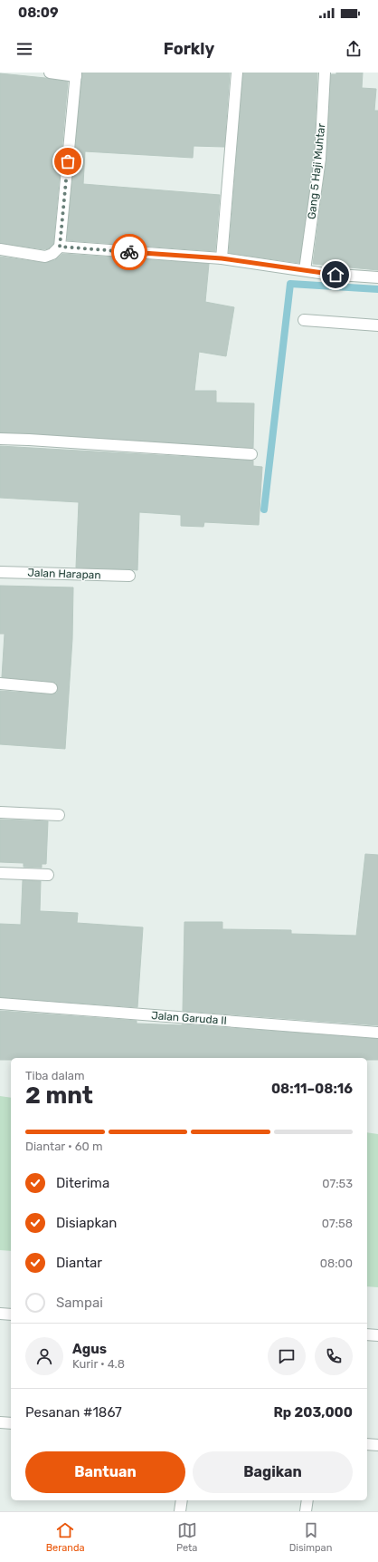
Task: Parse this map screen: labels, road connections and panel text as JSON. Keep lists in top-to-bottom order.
{
  "streets": {
    "street": ["Gang 5 Haji Muhtar", "Jalan Harapan", "Jalan Garuda II"]
  },
  "page": {
    "status": "08:09",
    "header": "Forkly",
    "heading": ["2 mnt", "Tiba dalam", "08:11–08:16"],
    "panel": [
      "Agus",
      "Kurir · 4.8",
      "Pesanan #1867",
      "Rp 203,000"
    ],
    "bar": "Diantar · 60 m",
    "list": [
      ["Diterima", "07:53"],
      ["Disiapkan", "07:58"],
      ["Diantar", "08:00"],
      "Sampai"
    ],
    "buttons": ["Bantuan", "Bagikan"],
    "tabs": ["Beranda", "Peta", "Disimpan"]
  }
}
